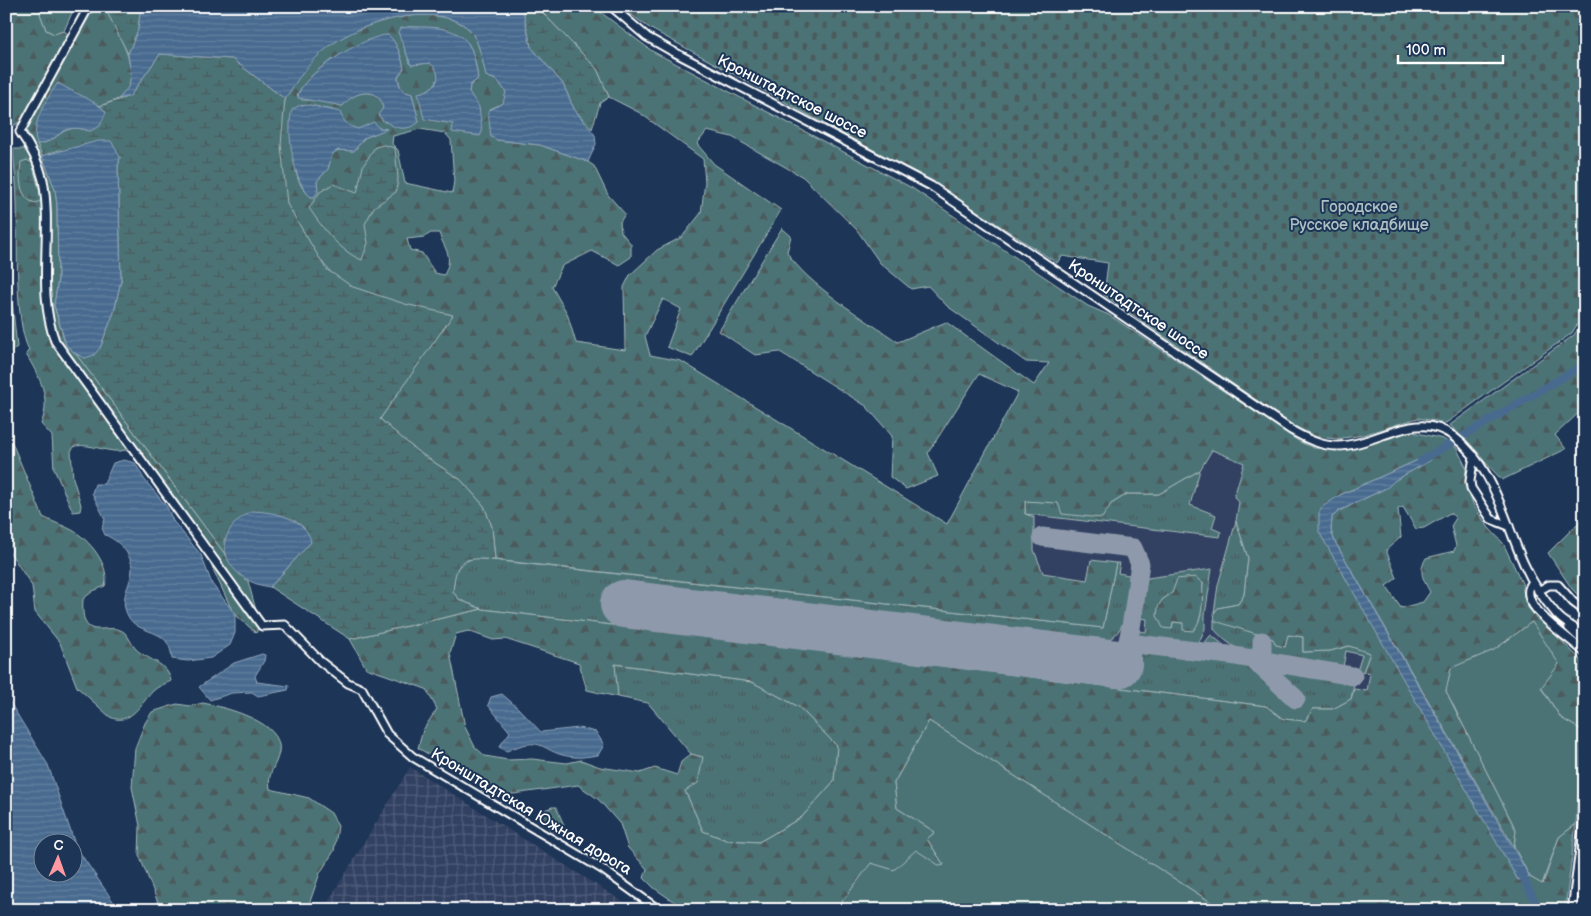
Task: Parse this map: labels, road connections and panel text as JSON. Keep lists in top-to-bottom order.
{
  "streets": {
    "street": ["Кронштадтское шоссе", "Кронштадтская Южная дорога"]
  },
  "parks": ["Городское Русское кладбище"],
  "scale_bar": "100 m",
  "north": "top"
}
